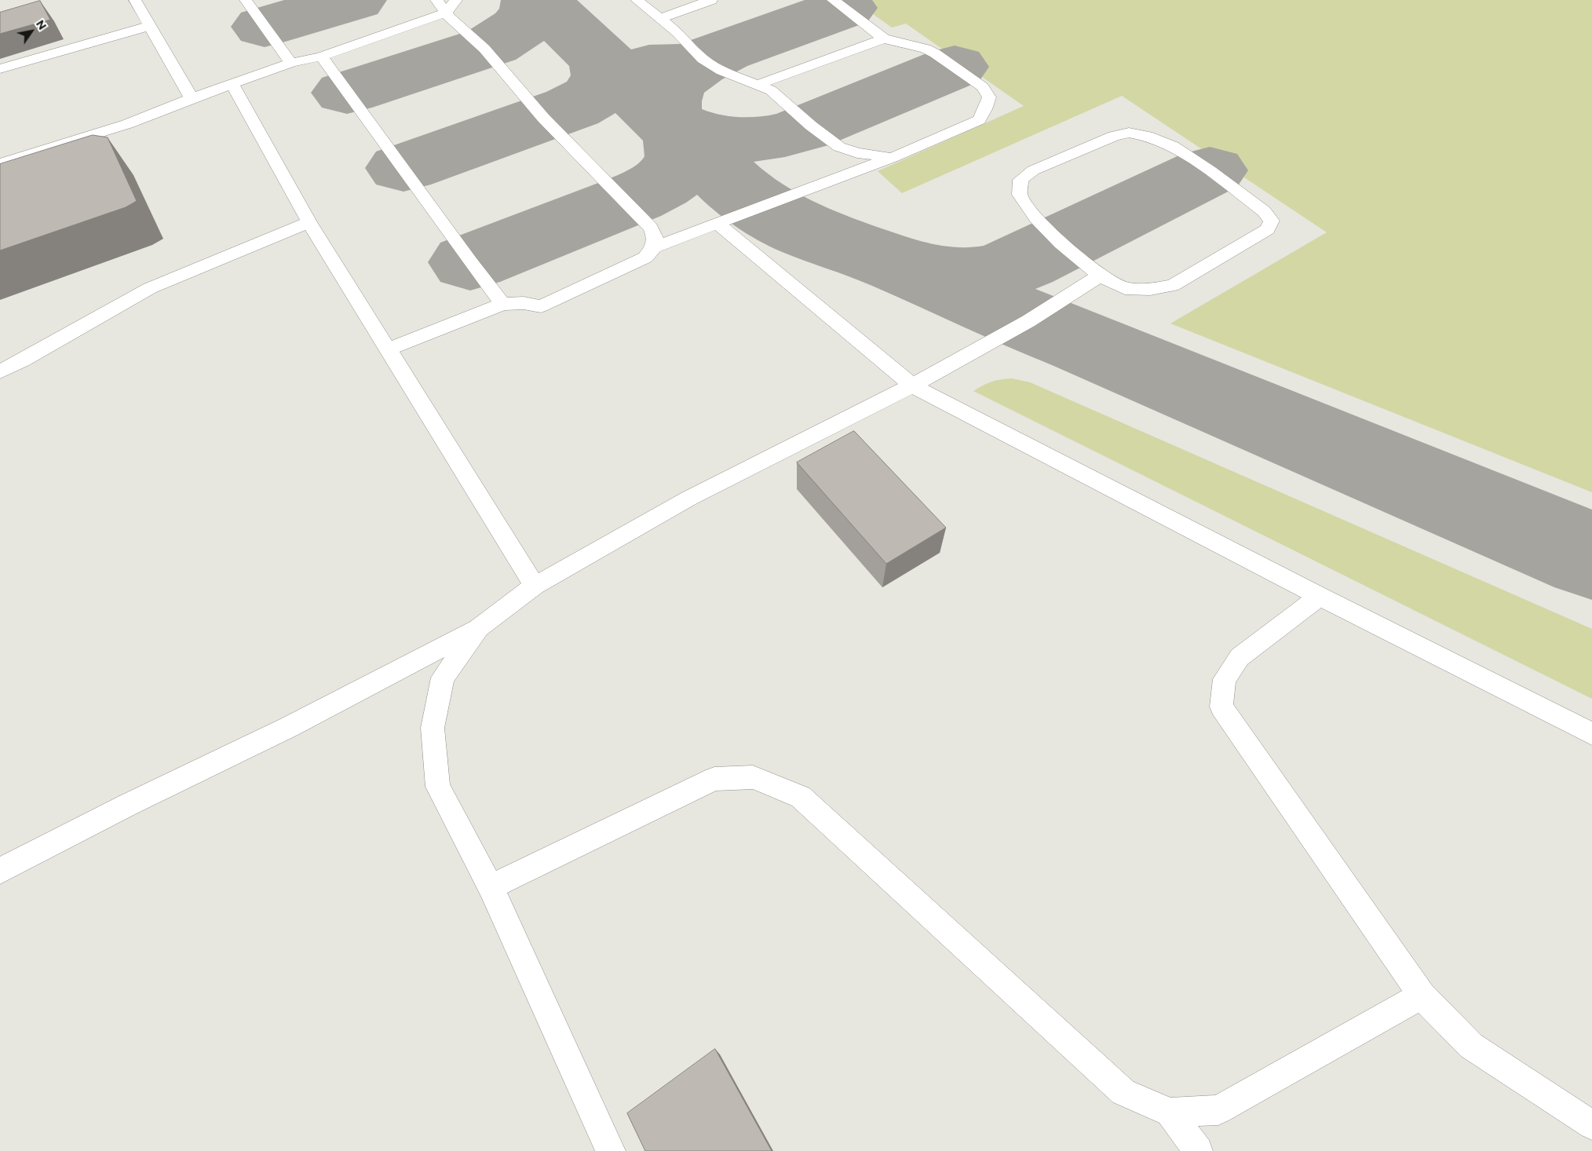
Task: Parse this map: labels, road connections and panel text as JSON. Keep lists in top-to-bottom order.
{
  "north": "top right"
}
